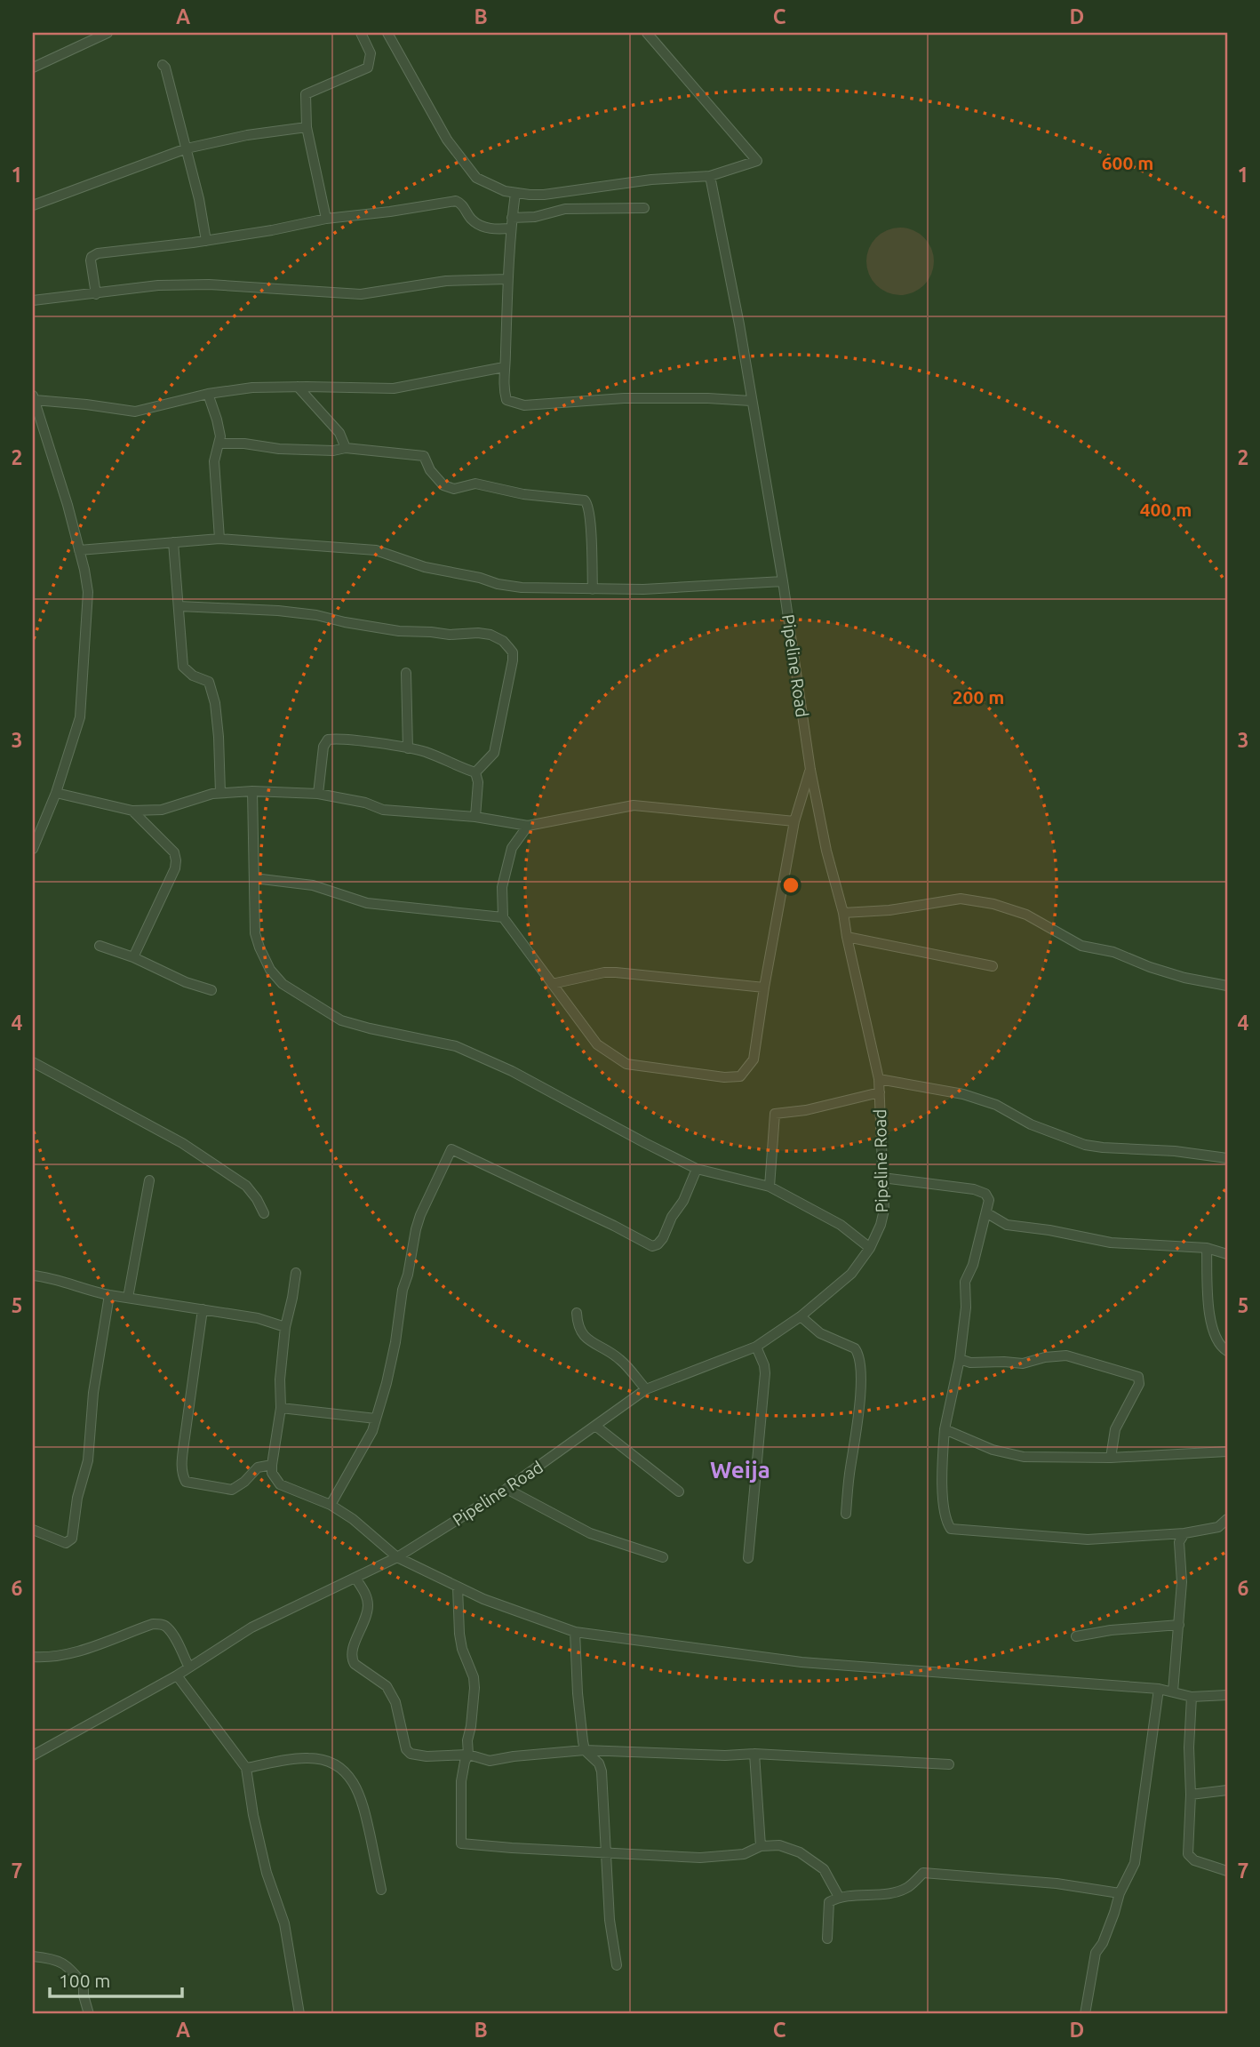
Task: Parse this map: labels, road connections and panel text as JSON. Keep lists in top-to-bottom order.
{
  "streets": {
    "street": ["Pipeline Road"]
  },
  "districts": ["Weija"],
  "scale_bar": "100 m",
  "grid": {
    "columns": [
      "A",
      "B",
      "C",
      "D"
    ],
    "rows": [
      "1",
      "2",
      "3",
      "4",
      "5",
      "6",
      "7"
    ]
  },
  "rings": ["600 m", "400 m", "200 m"]
}
